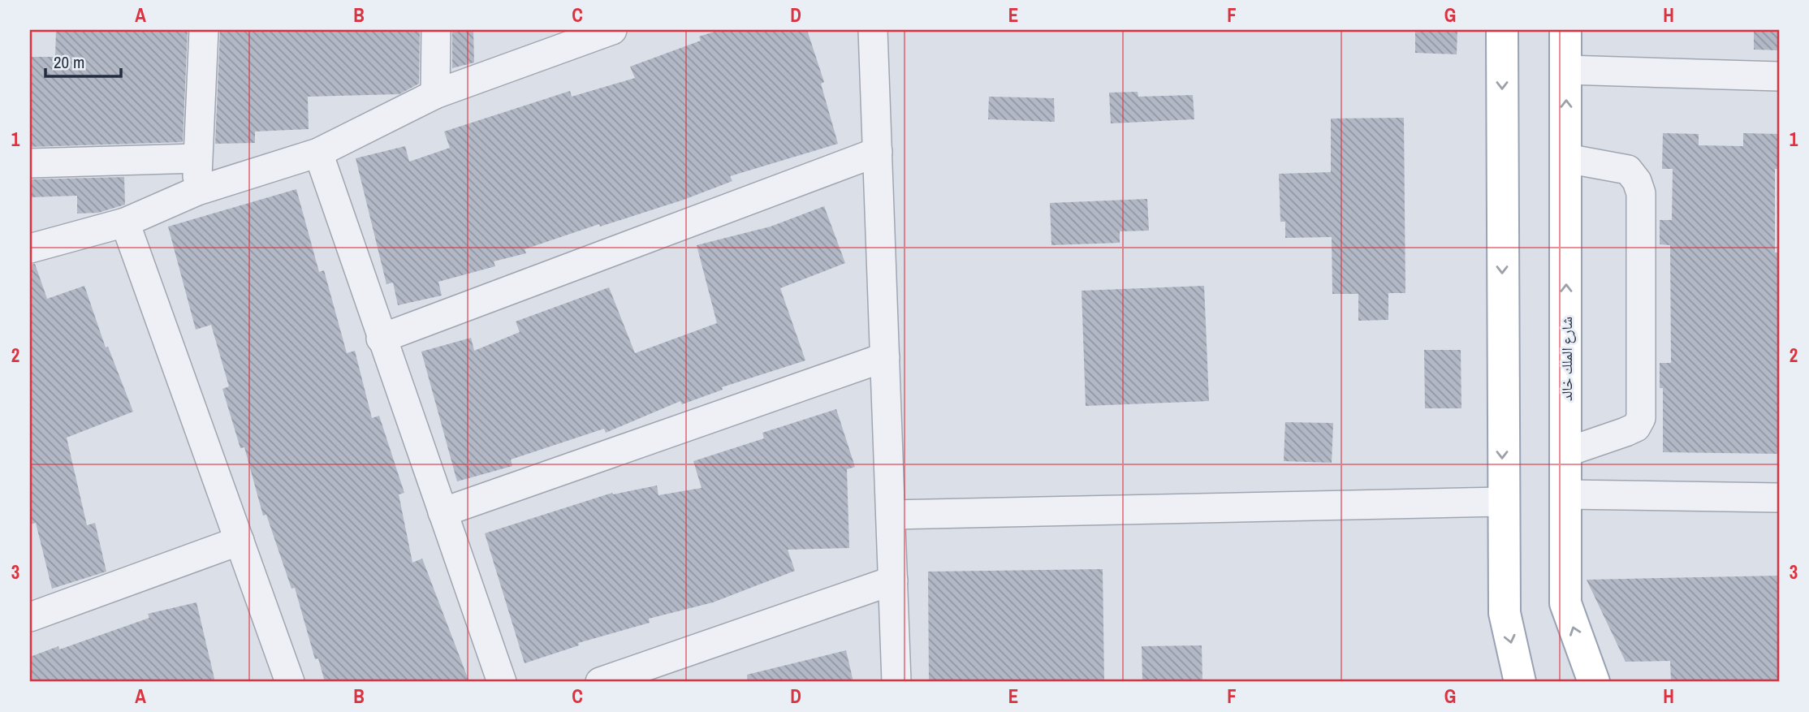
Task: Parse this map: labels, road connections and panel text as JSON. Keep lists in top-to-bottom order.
{
  "streets": {
    "main road": ["شارع الملك خالد"]
  },
  "scale_bar": "20 m",
  "grid": {
    "columns": [
      "A",
      "B",
      "C",
      "D",
      "E",
      "F",
      "G",
      "H"
    ],
    "rows": ["1", "2", "3"]
  }
}
